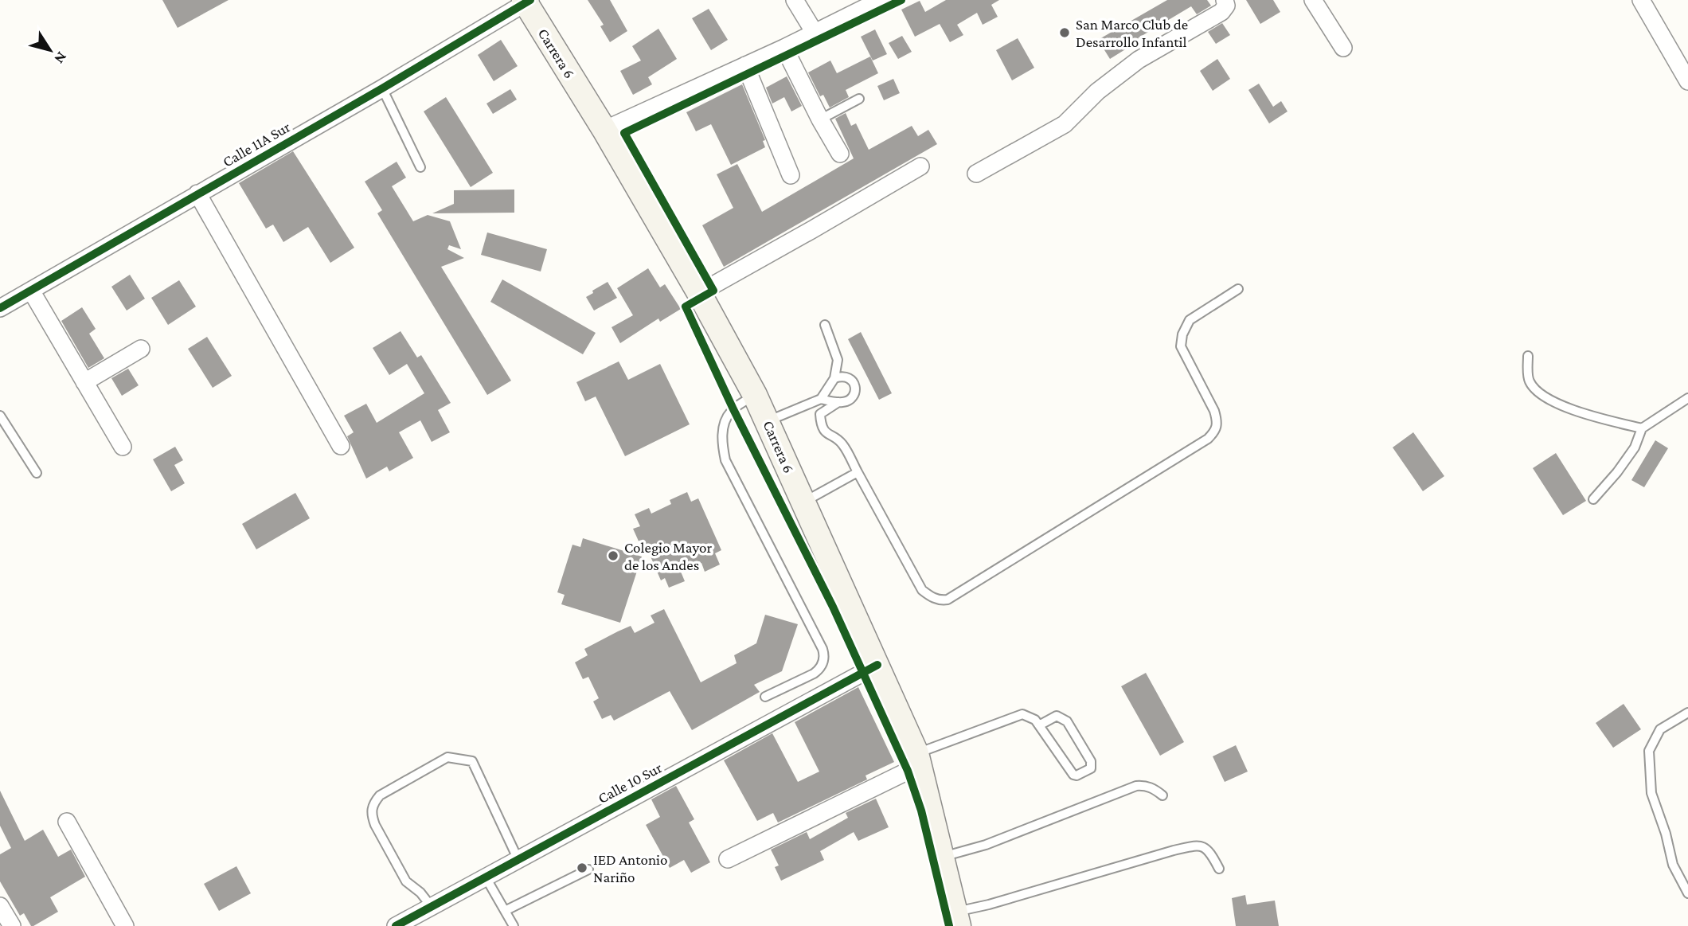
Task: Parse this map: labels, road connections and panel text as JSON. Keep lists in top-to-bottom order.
{
  "streets": {
    "main road": ["Carrera 6"],
    "street": ["Calle 11A Sur", "Calle 10 Sur"]
  },
  "crossings": [
    ["Carrera 6", "Calle 11A Sur"],
    ["Carrera 6", "Calle 10 Sur"]
  ],
  "places": ["San Marco Club de Desarrollo Infantil", "Colegio Mayor de los Andes", "IED Antonio Nariño"],
  "north": "bottom right"
}
